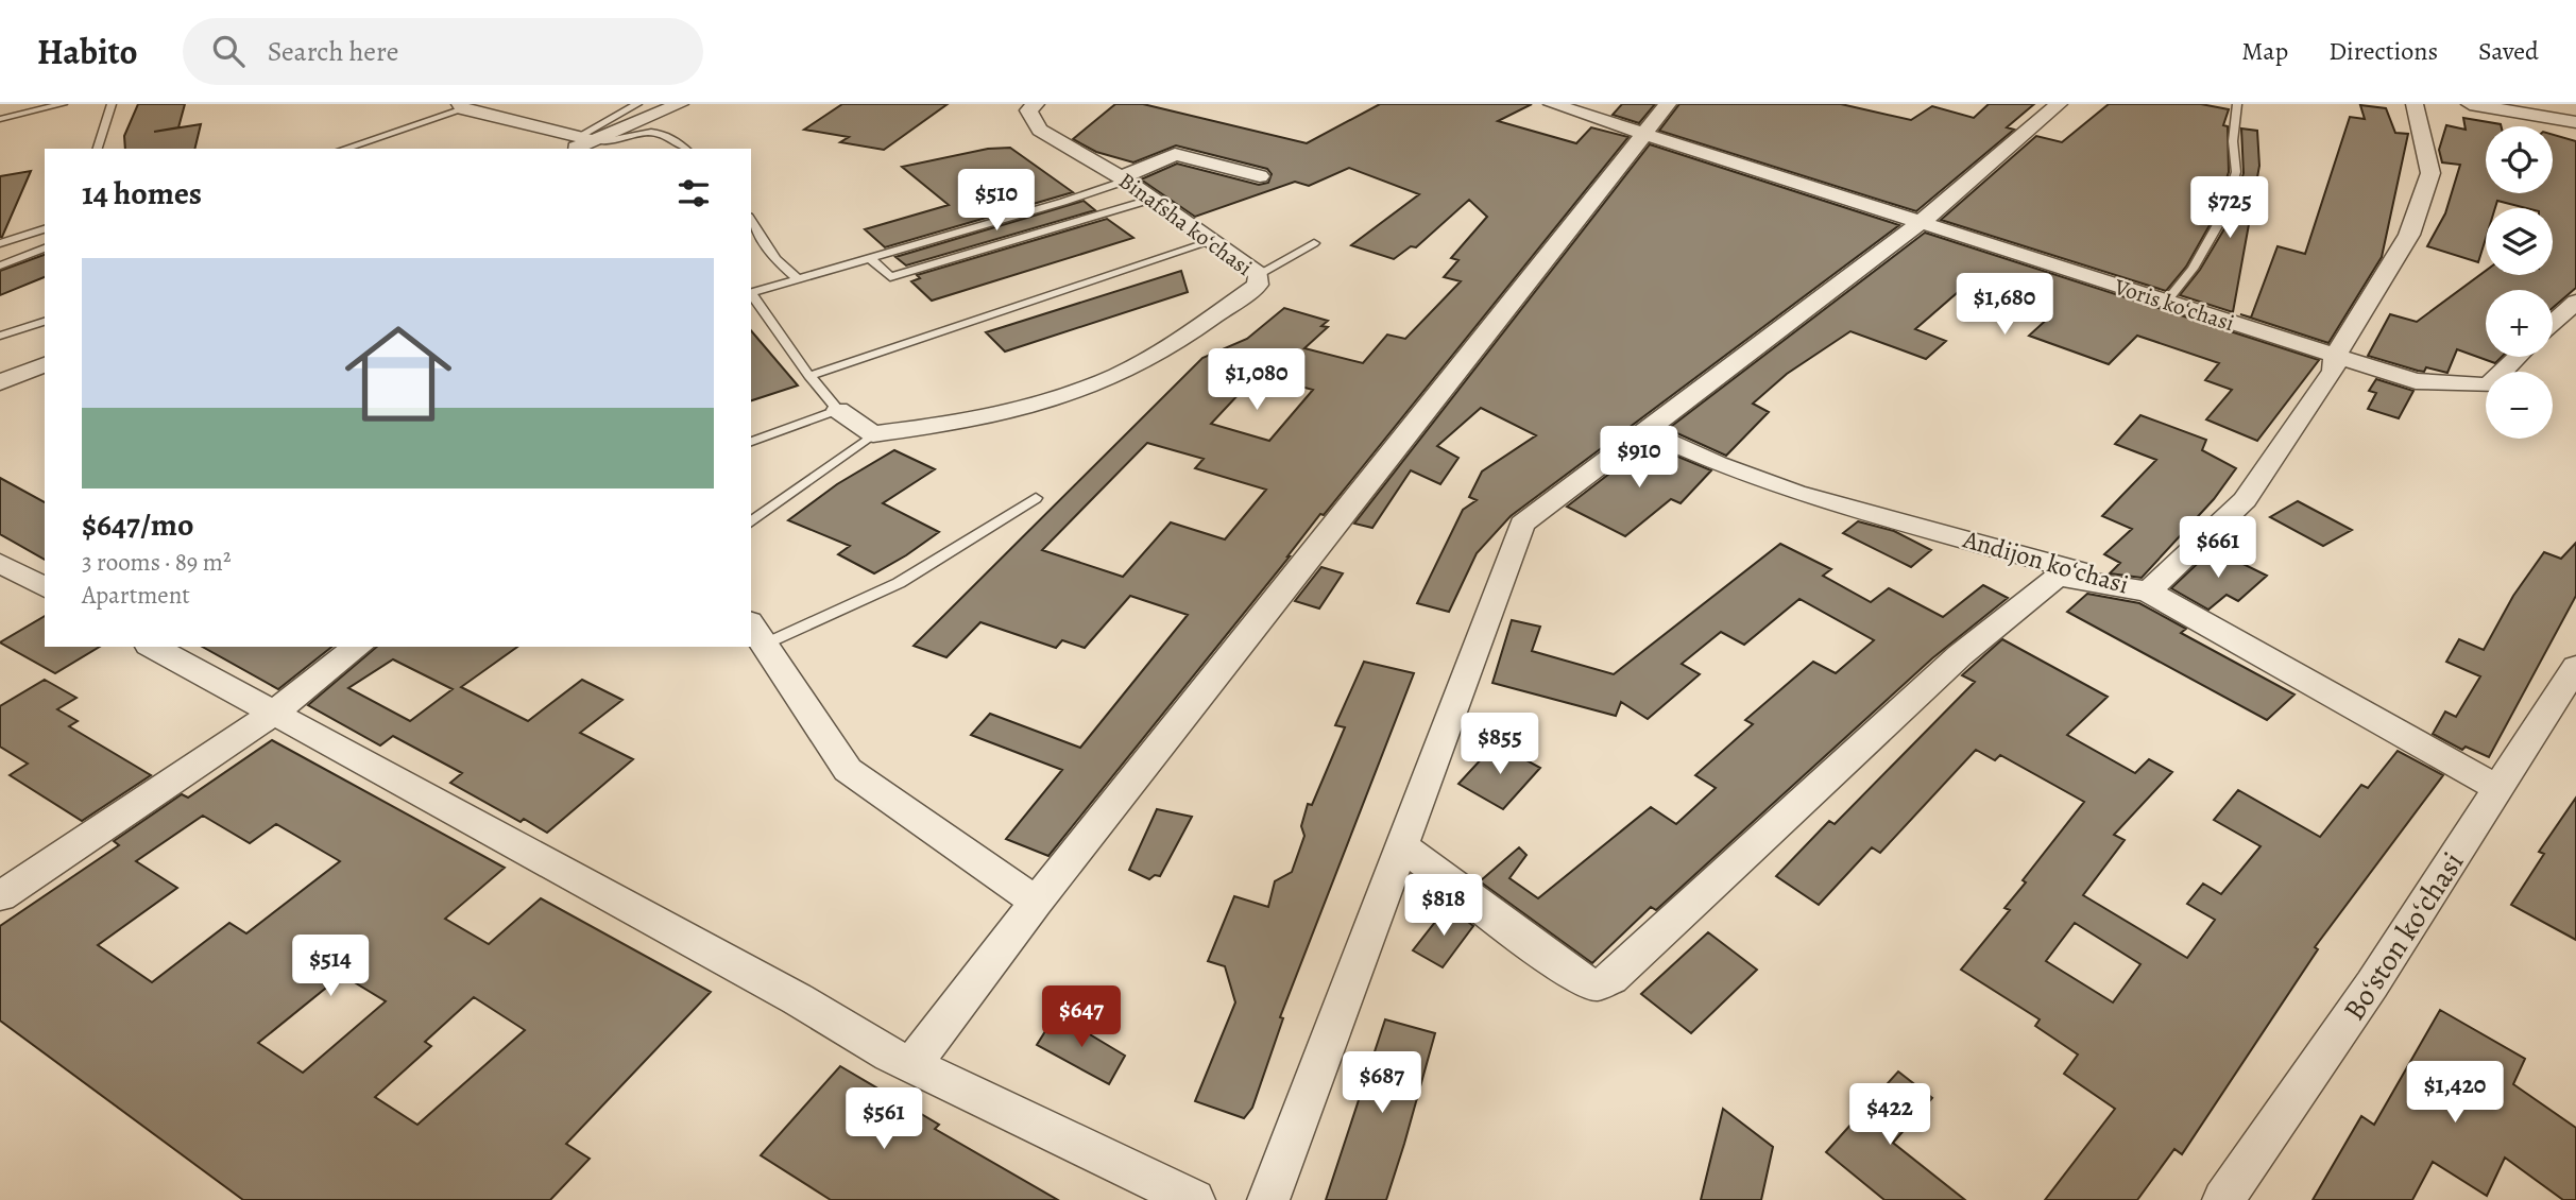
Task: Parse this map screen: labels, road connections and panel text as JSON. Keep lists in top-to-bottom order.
{
  "streets": {
    "street": [
      "Binafsha koʻchasi",
      "Voris koʻchasi",
      "Andijon koʻchasi",
      "Boʻston koʻchasi"
    ]
  },
  "crossings": [
    ["Voris koʻchasi", "Andijon koʻchasi"]
  ],
  "page": {
    "header": "Habito",
    "search": "Search here",
    "nav": ["Map", "Directions", "Saved"],
    "map_buttons": ["+", "−"],
    "heading": "14 homes",
    "price": [
      "$510",
      "$725",
      "$1,680",
      "$1,080",
      "$910",
      "$661",
      "$855",
      "$818",
      "$514",
      "$647",
      "$687",
      "$1,420",
      "$422",
      "$561"
    ],
    "list": [
      {
        "name": "$647/mo",
        "note": "3 rooms · 89 m² · Apartment"
      }
    ]
  }
}
